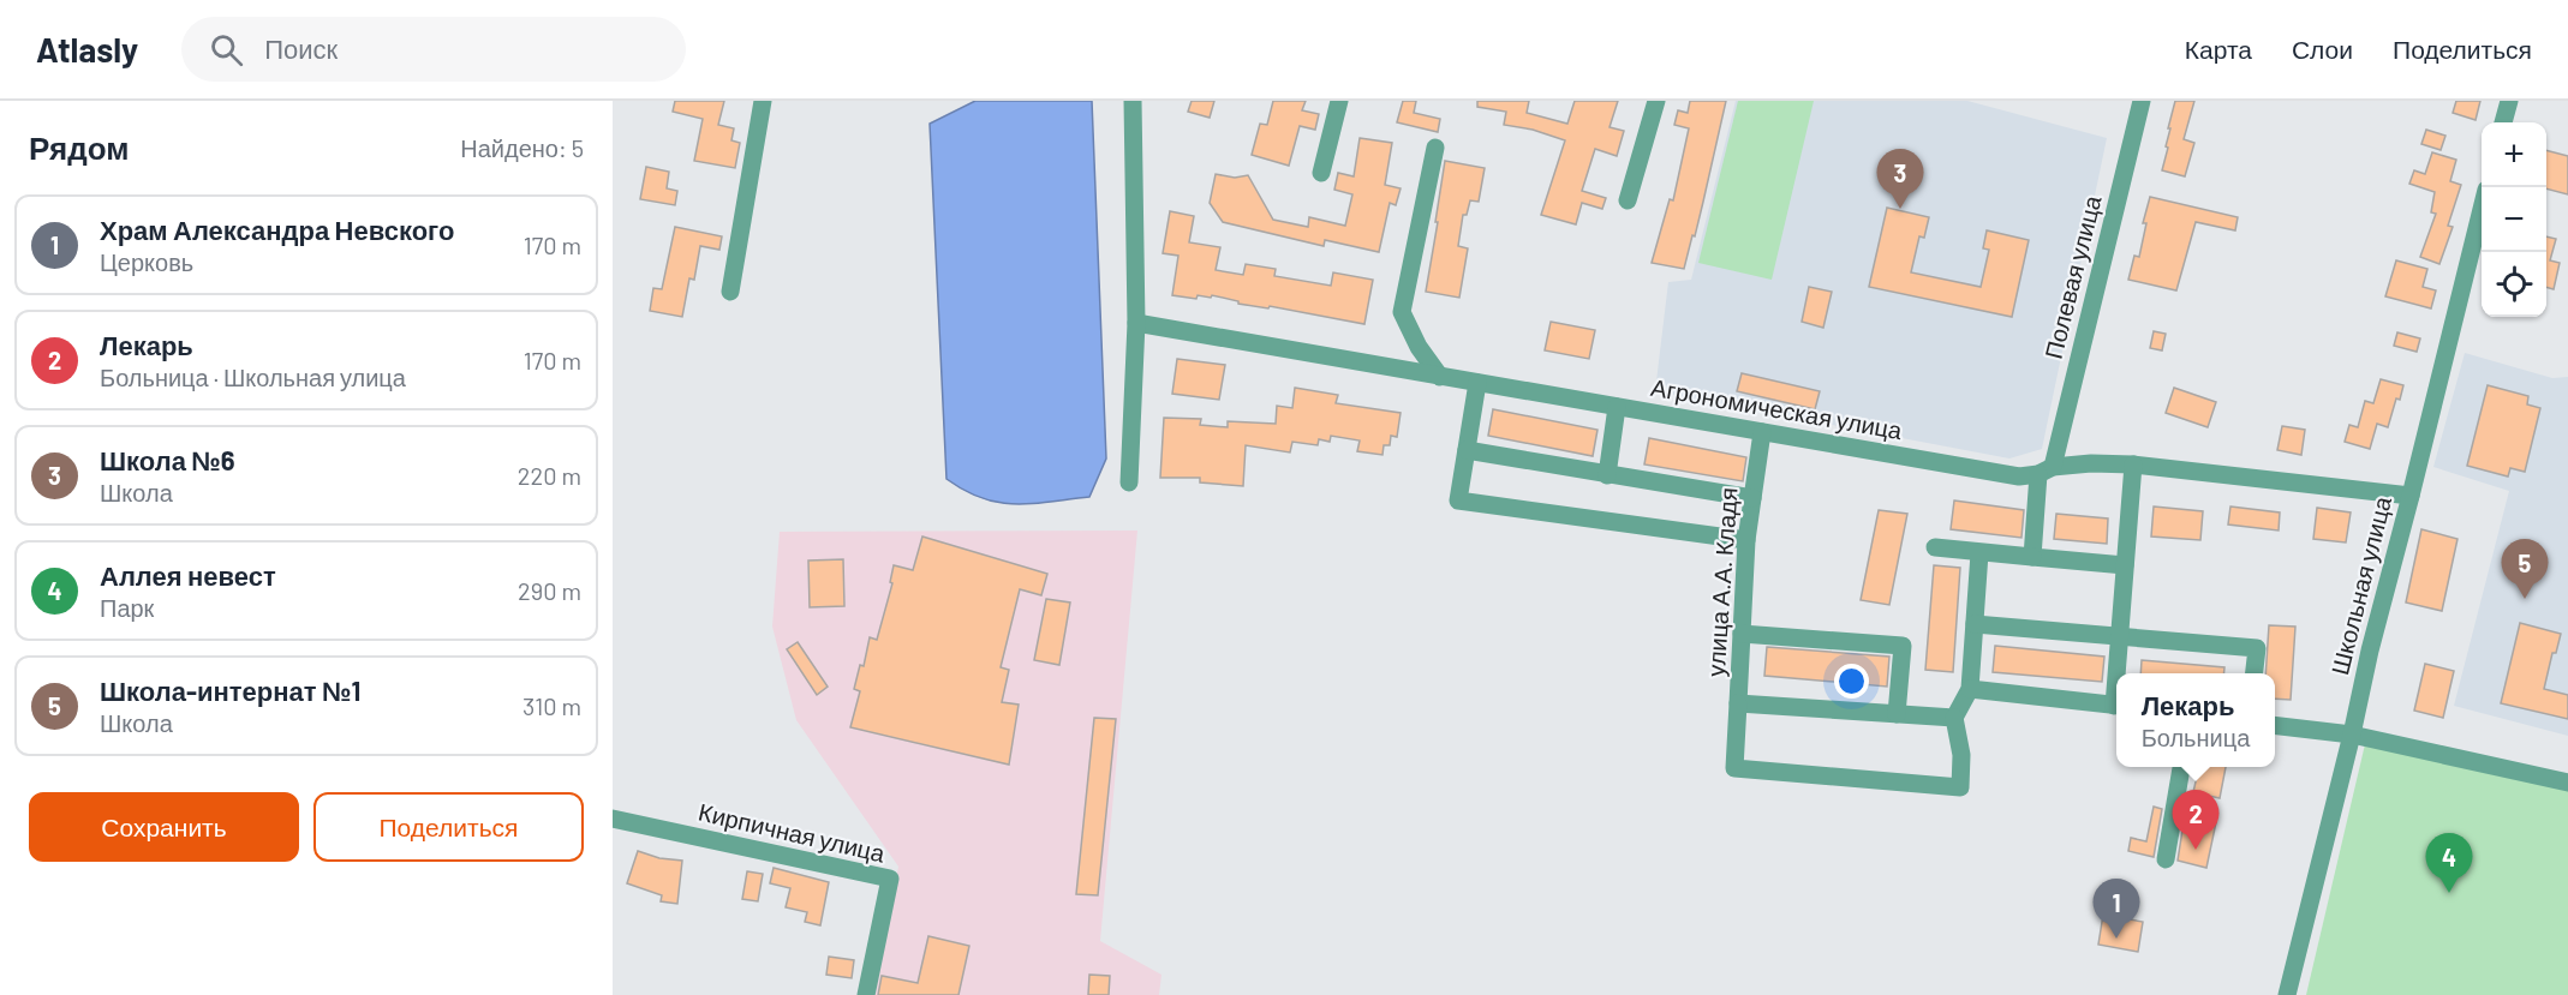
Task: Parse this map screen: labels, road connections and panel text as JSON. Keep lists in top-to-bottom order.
{
  "streets": {
    "street": [
      "Полевая улица",
      "Агрономическая улица",
      "улица А.А. Кладя",
      "Школьная улица",
      "Кирпичная улица"
    ]
  },
  "crossings": [
    ["Полевая улица", "Агрономическая улица"],
    ["Агрономическая улица", "улица А.А. Кладя"],
    ["Агрономическая улица", "Школьная улица"]
  ],
  "page": {
    "header": "Atlasly",
    "search": "Поиск",
    "nav": ["Карта", "Слои", "Поделиться"],
    "heading": ["Рядом", "Найдено: 5"],
    "map_buttons": ["+", "−"],
    "pins": [
      "3",
      "5",
      "2",
      "4",
      "1"
    ],
    "list": [
      {
        "mark": "1",
        "name": "Храм Александра Невского",
        "note": "Церковь",
        "value": "170 m"
      },
      {
        "mark": "2",
        "name": "Лекарь",
        "note": "Больница · Школьная улица",
        "value": "170 m"
      },
      {
        "mark": "3",
        "name": "Школа №6",
        "note": "Школа",
        "value": "220 m"
      },
      {
        "mark": "4",
        "name": "Аллея невест",
        "note": "Парк",
        "value": "290 m"
      },
      {
        "mark": "5",
        "name": "Школа-интернат №1",
        "note": "Школа",
        "value": "310 m"
      }
    ],
    "popup": ["Лекарь", "Больница"],
    "buttons": ["Сохранить", "Поделиться"]
  }
}
